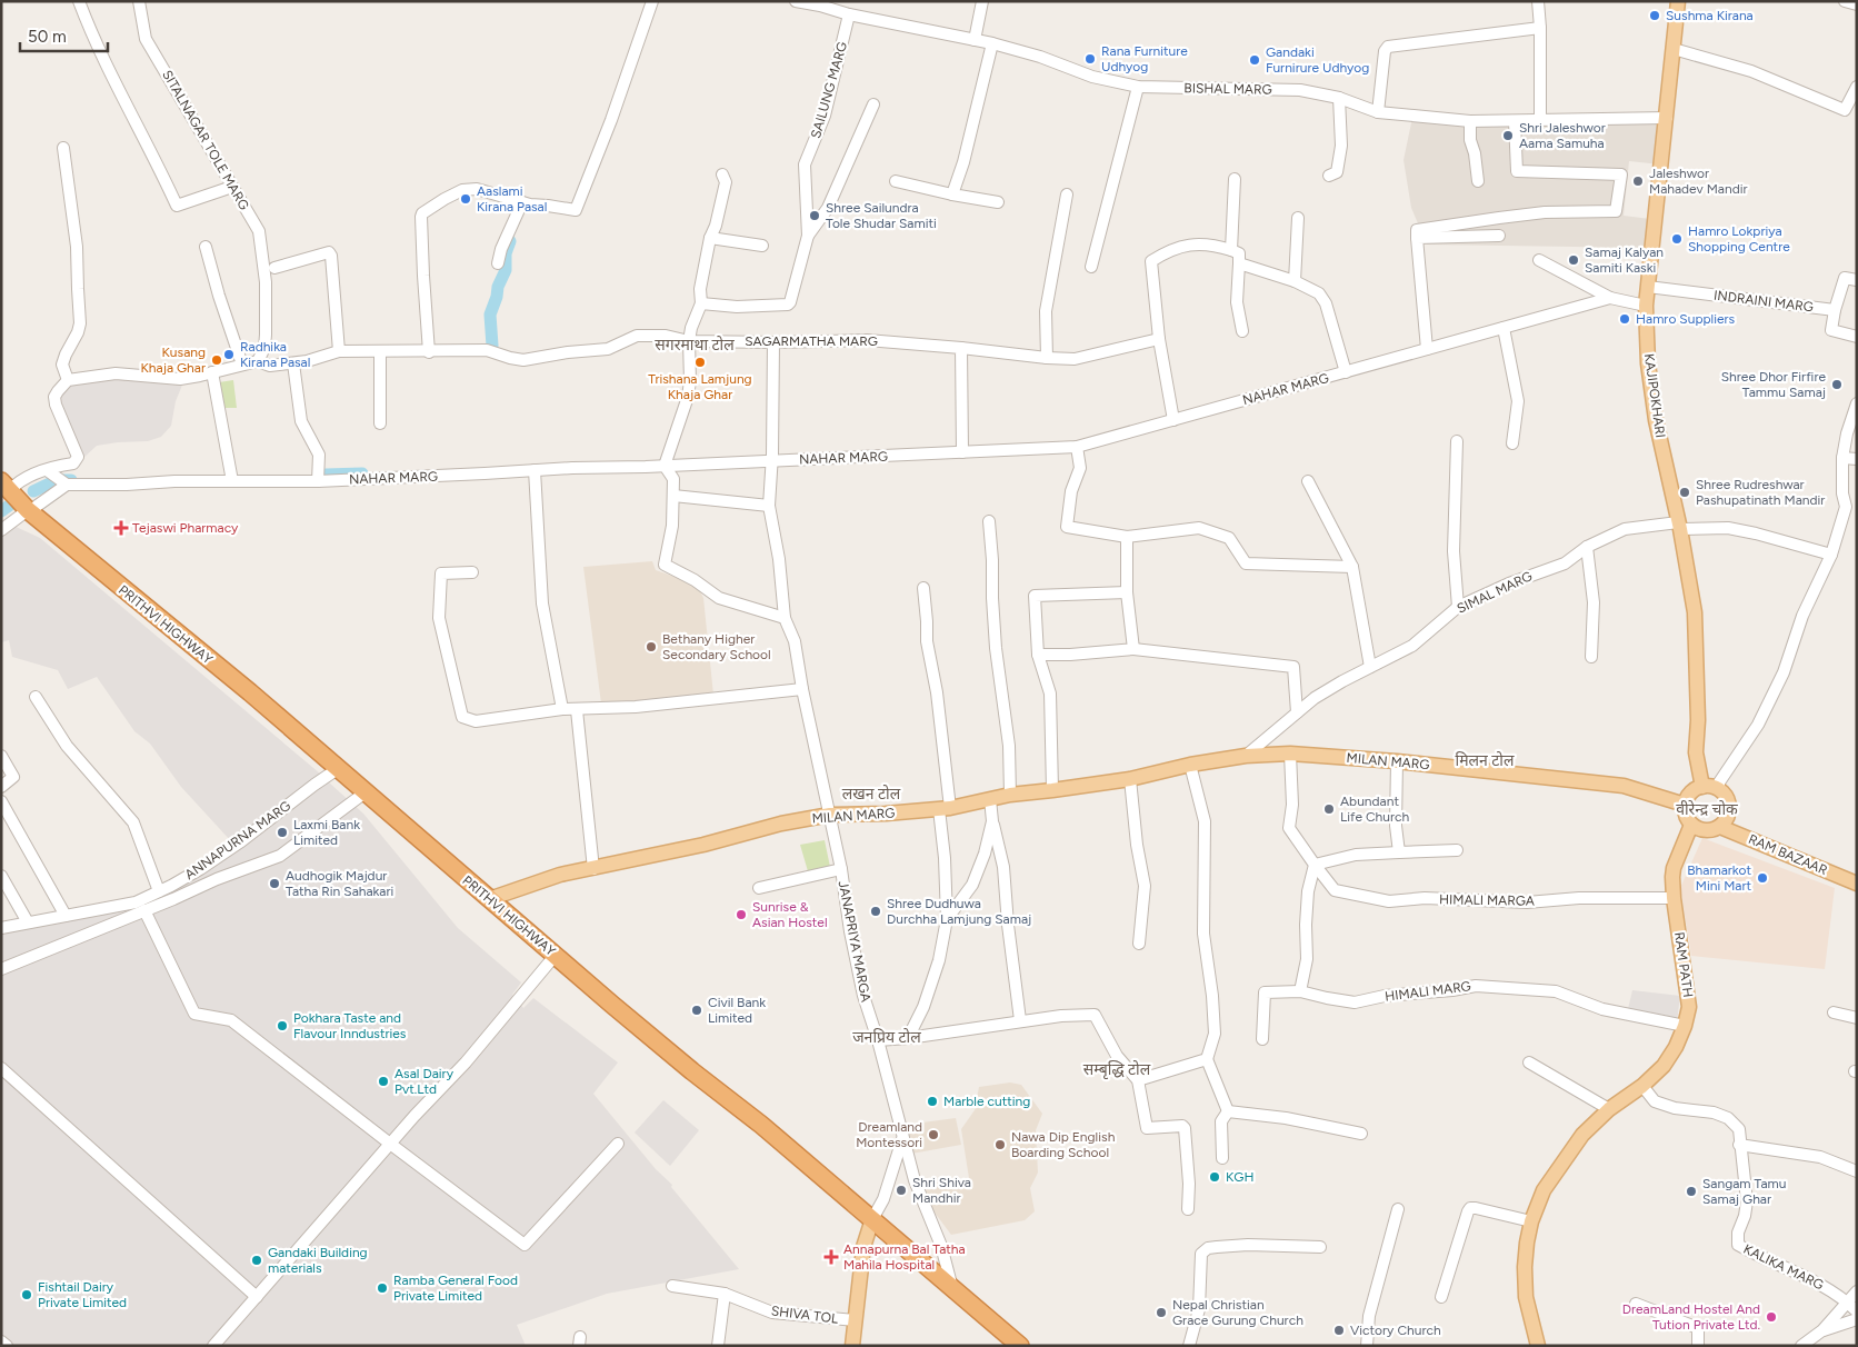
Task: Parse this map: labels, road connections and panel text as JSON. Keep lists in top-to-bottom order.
{
  "streets": {
    "highway": ["PRITHVI HIGHWAY"],
    "main road": [
      "KAJIPOKHARI",
      "MILAN MARG",
      "RAM BAZAAR",
      "RAM PATH",
      "SHIVA TOL"
    ],
    "street": [
      "BISHAL MARG",
      "SAILUNG MARG",
      "SITALNAGAR TOLE MARG",
      "INDRAINI MARG",
      "SAGARMATHA MARG",
      "NAHAR MARG",
      "SIMAL MARG",
      "ANNAPURNA MARG",
      "HIMALI MARGA",
      "JANAPRIYA MARGA",
      "HIMALI MARG",
      "KALIKA MARG"
    ]
  },
  "crossings": [
    ["BISHAL MARG", "SAILUNG MARG"],
    ["BISHAL MARG", "KAJIPOKHARI"],
    ["SITALNAGAR TOLE MARG", "SAGARMATHA MARG"],
    ["INDRAINI MARG", "KAJIPOKHARI"],
    ["SAGARMATHA MARG", "JANAPRIYA MARGA"],
    ["NAHAR MARG", "KAJIPOKHARI"],
    ["NAHAR MARG", "JANAPRIYA MARGA"],
    ["KAJIPOKHARI", "SIMAL MARG"],
    ["KAJIPOKHARI", "MILAN MARG"],
    ["KAJIPOKHARI", "RAM BAZAAR"],
    ["KAJIPOKHARI", "RAM PATH"],
    ["SIMAL MARG", "MILAN MARG"],
    ["PRITHVI HIGHWAY", "MILAN MARG"],
    ["PRITHVI HIGHWAY", "ANNAPURNA MARG"],
    ["PRITHVI HIGHWAY", "JANAPRIYA MARGA"],
    ["PRITHVI HIGHWAY", "SHIVA TOL"],
    ["MILAN MARG", "RAM BAZAAR"],
    ["MILAN MARG", "HIMALI MARGA"],
    ["MILAN MARG", "JANAPRIYA MARGA"],
    ["MILAN MARG", "RAM PATH"],
    ["RAM BAZAAR", "RAM PATH"],
    ["HIMALI MARGA", "RAM PATH"],
    ["RAM PATH", "HIMALI MARG"]
  ],
  "districts": [
    "सगरमाथा टोल",
    "मिलन टोल",
    "लखन टोल",
    "वीरेन्द्र चोक",
    "जनप्रिय टोल",
    "सम्बृद्धि टोल"
  ],
  "places": {
    "other": [
      "Sushma Kirana",
      "Rana Furniture Udhyog",
      "Gandaki Furnirure Udhyog",
      "Shri Jaleshwor Aama Samuha",
      "Jaleshwor Mahadev Mandir",
      "Aaslami Kirana Pasal",
      "Shree Sailundra Tole Shudar Samiti",
      "Hamro Lokpriya Shopping Centre",
      "Samaj Kalyan Samiti Kaski",
      "Hamro Suppliers",
      "Radhika Kirana Pasal",
      "Kusang Khaja Ghar",
      "Trishana Lamjung Khaja Ghar",
      "Shree Dhor Firfire Tammu Samaj",
      "Shree Rudreshwar Pashupatinath Mandir",
      "Bethany Higher Secondary School",
      "Abundant Life Church",
      "Laxmi Bank Limited",
      "Bhamarkot Mini Mart",
      "Audhogik Majdur Tatha Rin Sahakari",
      "Shree Dudhuwa Durchha Lamjung Samaj",
      "Sunrise & Asian Hostel",
      "Civil Bank Limited",
      "Pokhara Taste and Flavour Inndustries",
      "Asal Dairy Pvt.Ltd",
      "Marble cutting",
      "Dreamland Montessori",
      "Nawa Dip English Boarding School",
      "KGH",
      "Shri Shiva Mandhir",
      "Sangam Tamu Samaj Ghar",
      "Gandaki Building materials",
      "Ramba General Food Private Limited",
      "Fishtail Dairy Private Limited",
      "Nepal Christian Grace Gurung Church",
      "DreamLand Hostel And Tution Private Ltd.",
      "Victory Church"
    ],
    "health": ["Tejaswi Pharmacy", "Annapurna Bal Tatha Mahila Hospital"]
  },
  "scale_bar": "50 m"
}
